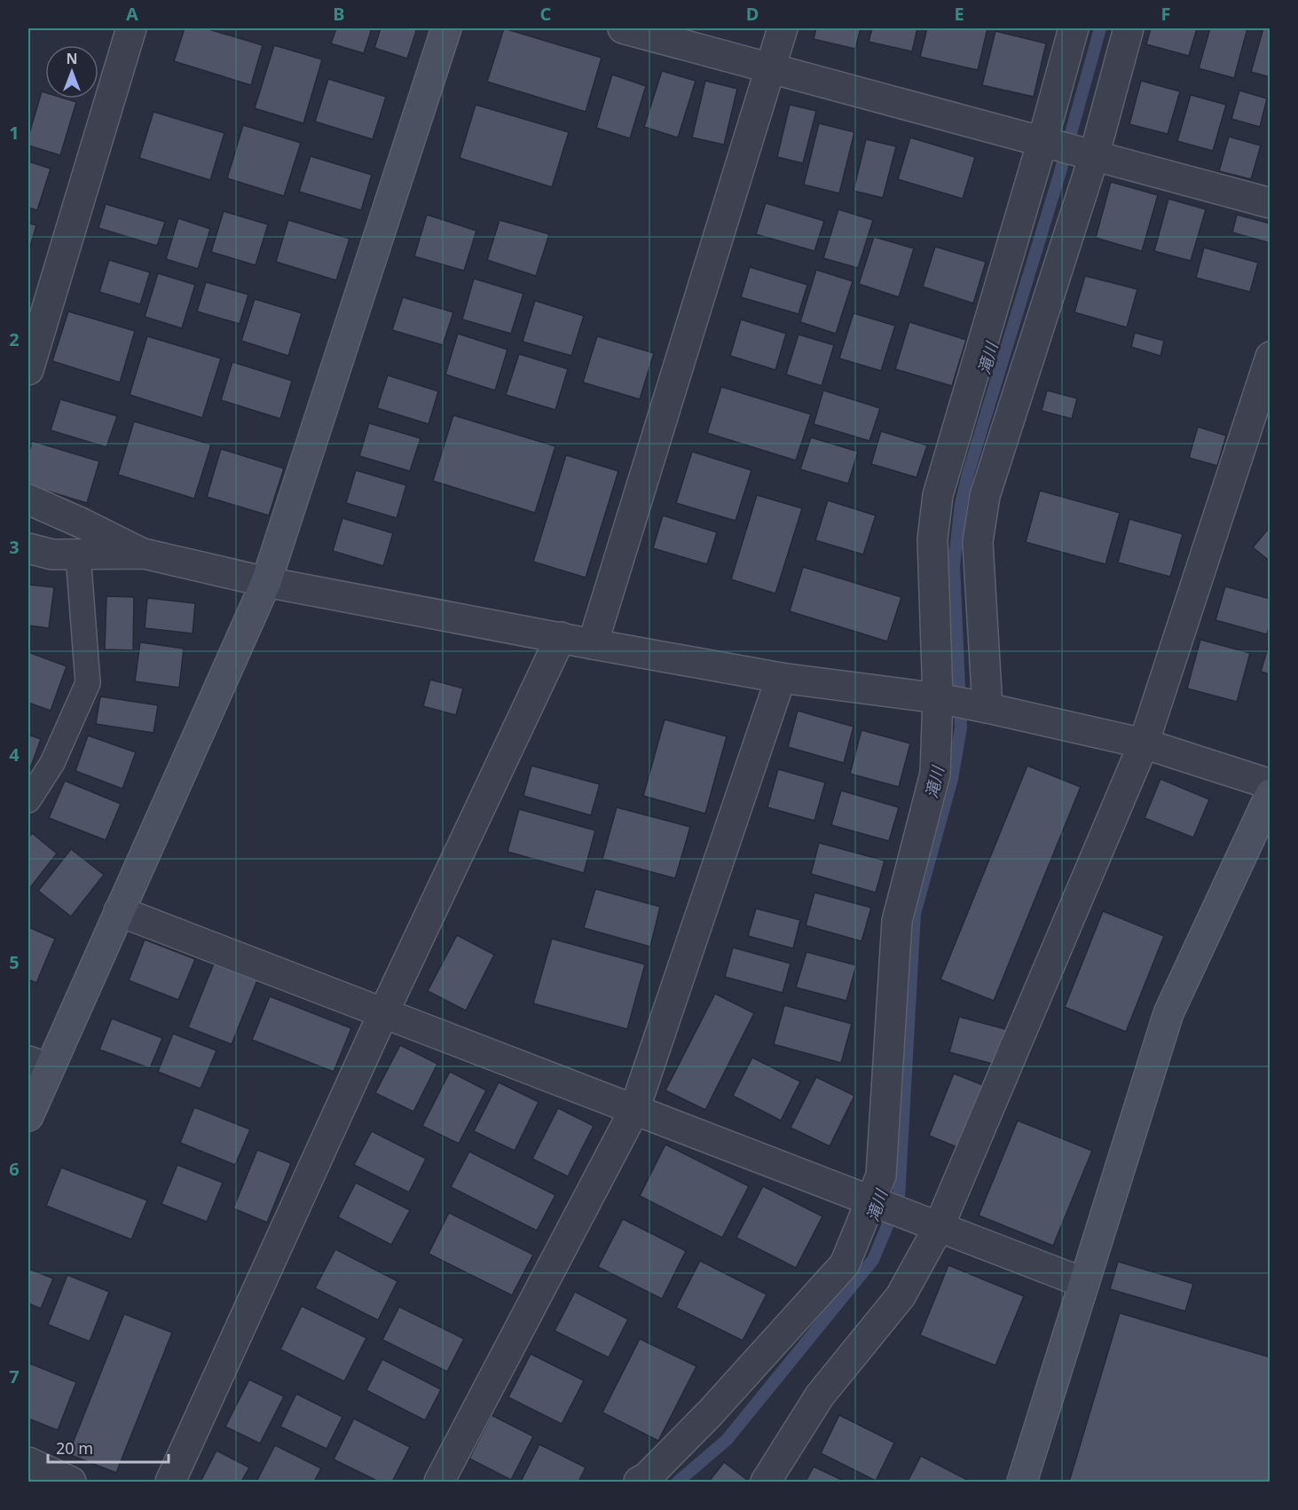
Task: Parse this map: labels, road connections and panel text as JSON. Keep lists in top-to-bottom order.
{
  "water": ["滝川"],
  "scale_bar": "20 m",
  "north": "top",
  "grid": {
    "columns": [
      "A",
      "B",
      "C",
      "D",
      "E",
      "F"
    ],
    "rows": [
      "1",
      "2",
      "3",
      "4",
      "5",
      "6",
      "7"
    ]
  }
}
